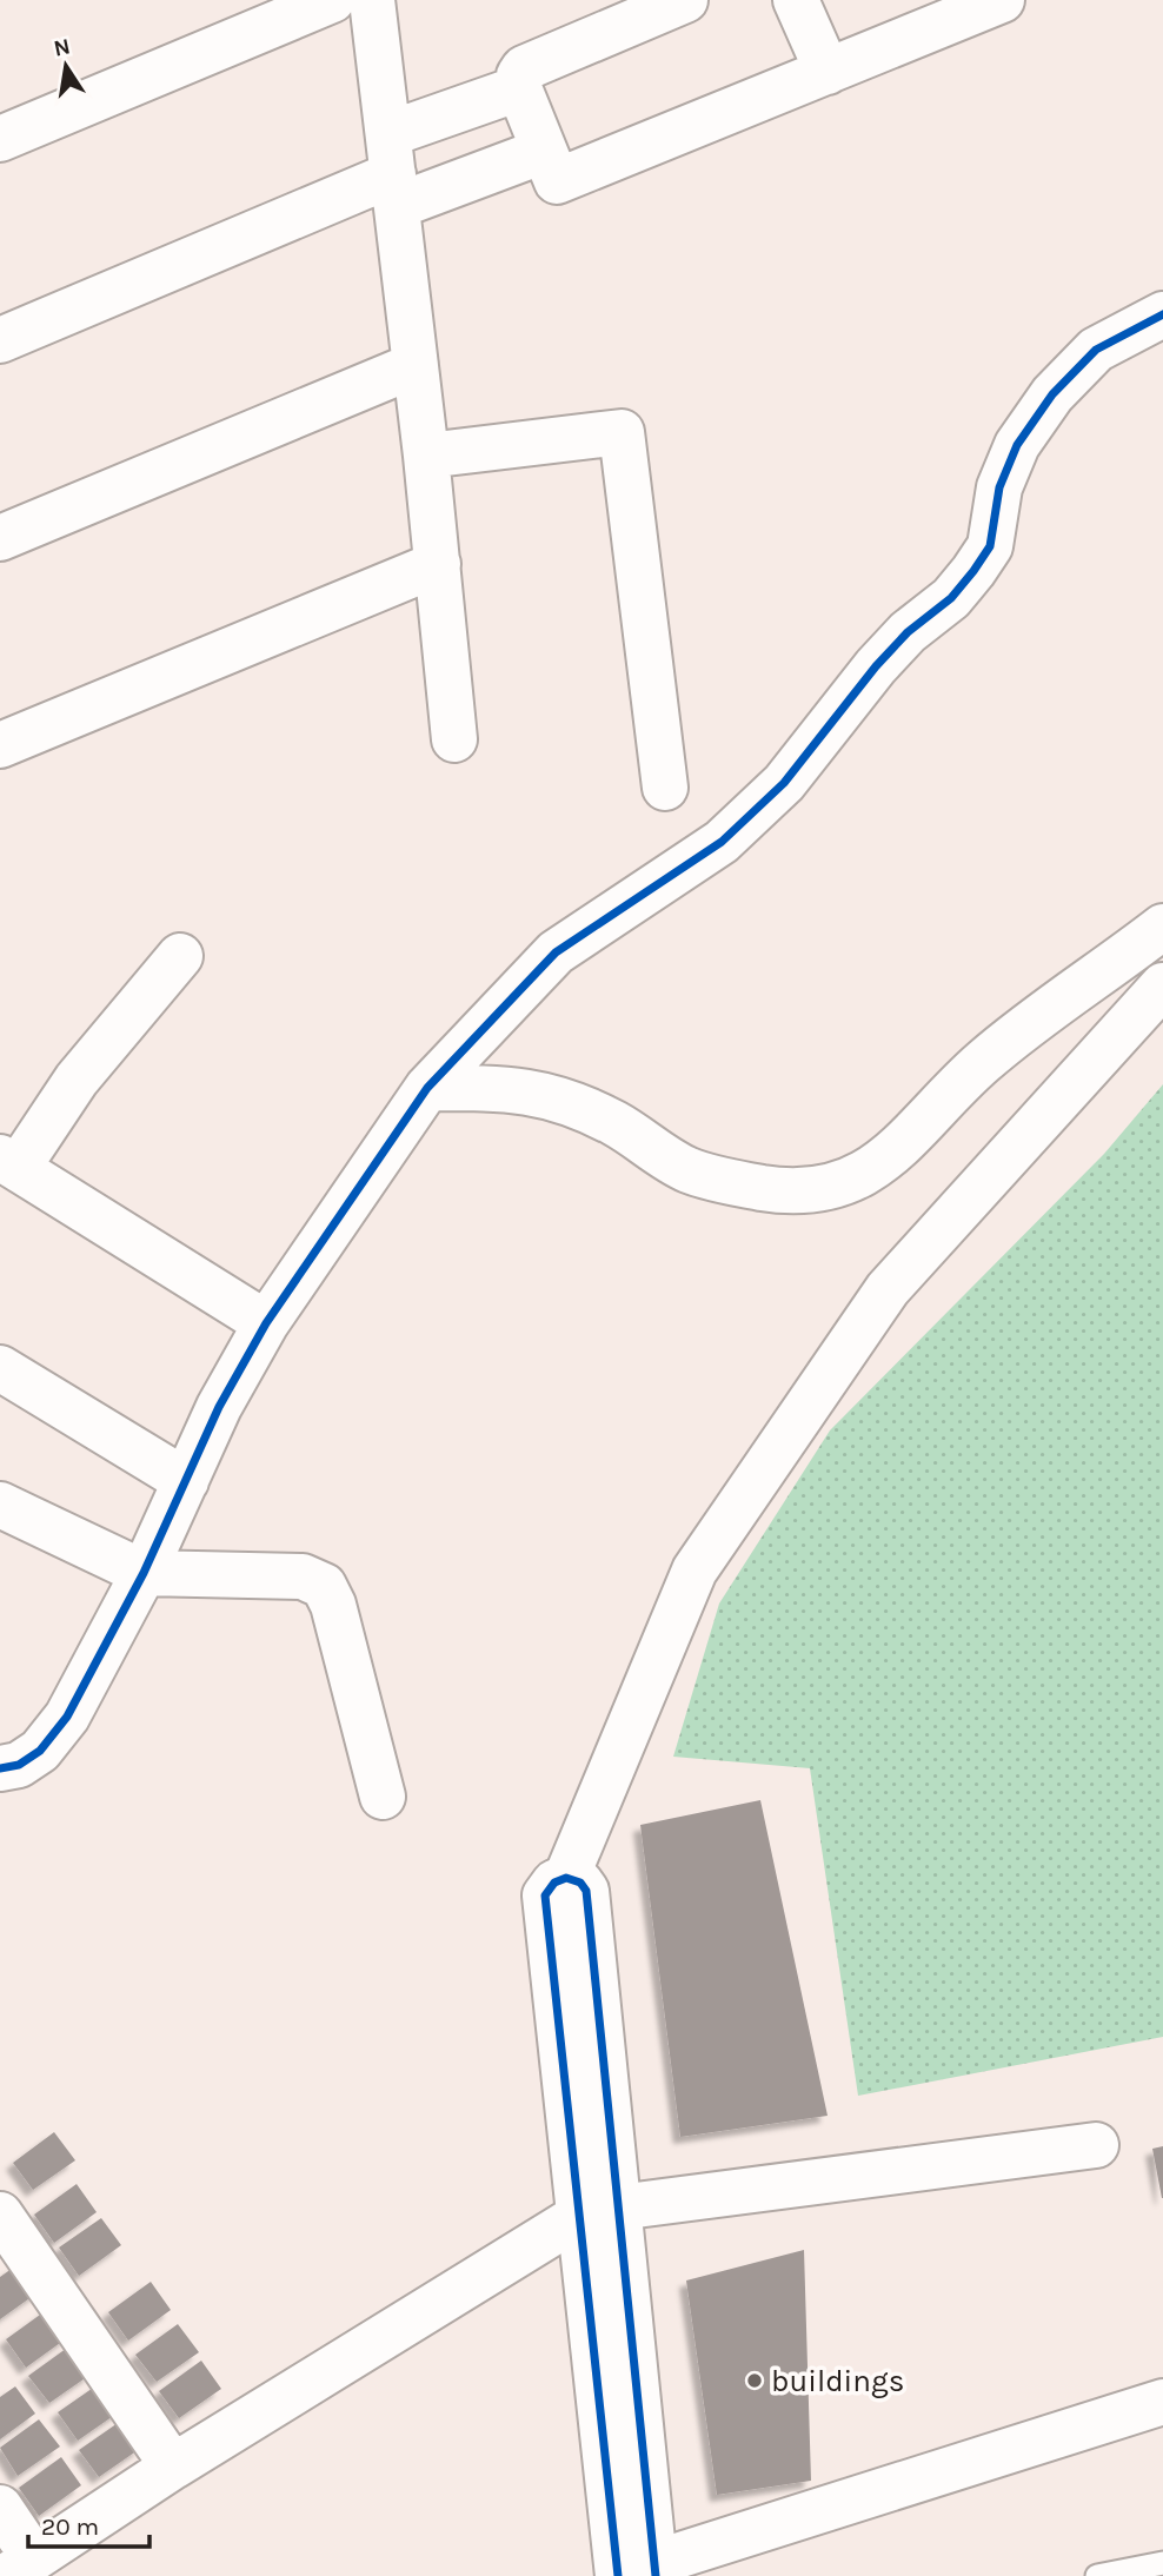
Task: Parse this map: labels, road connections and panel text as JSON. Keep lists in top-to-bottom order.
{
  "places": ["buildings"],
  "scale_bar": "20 m",
  "north": "top"
}
